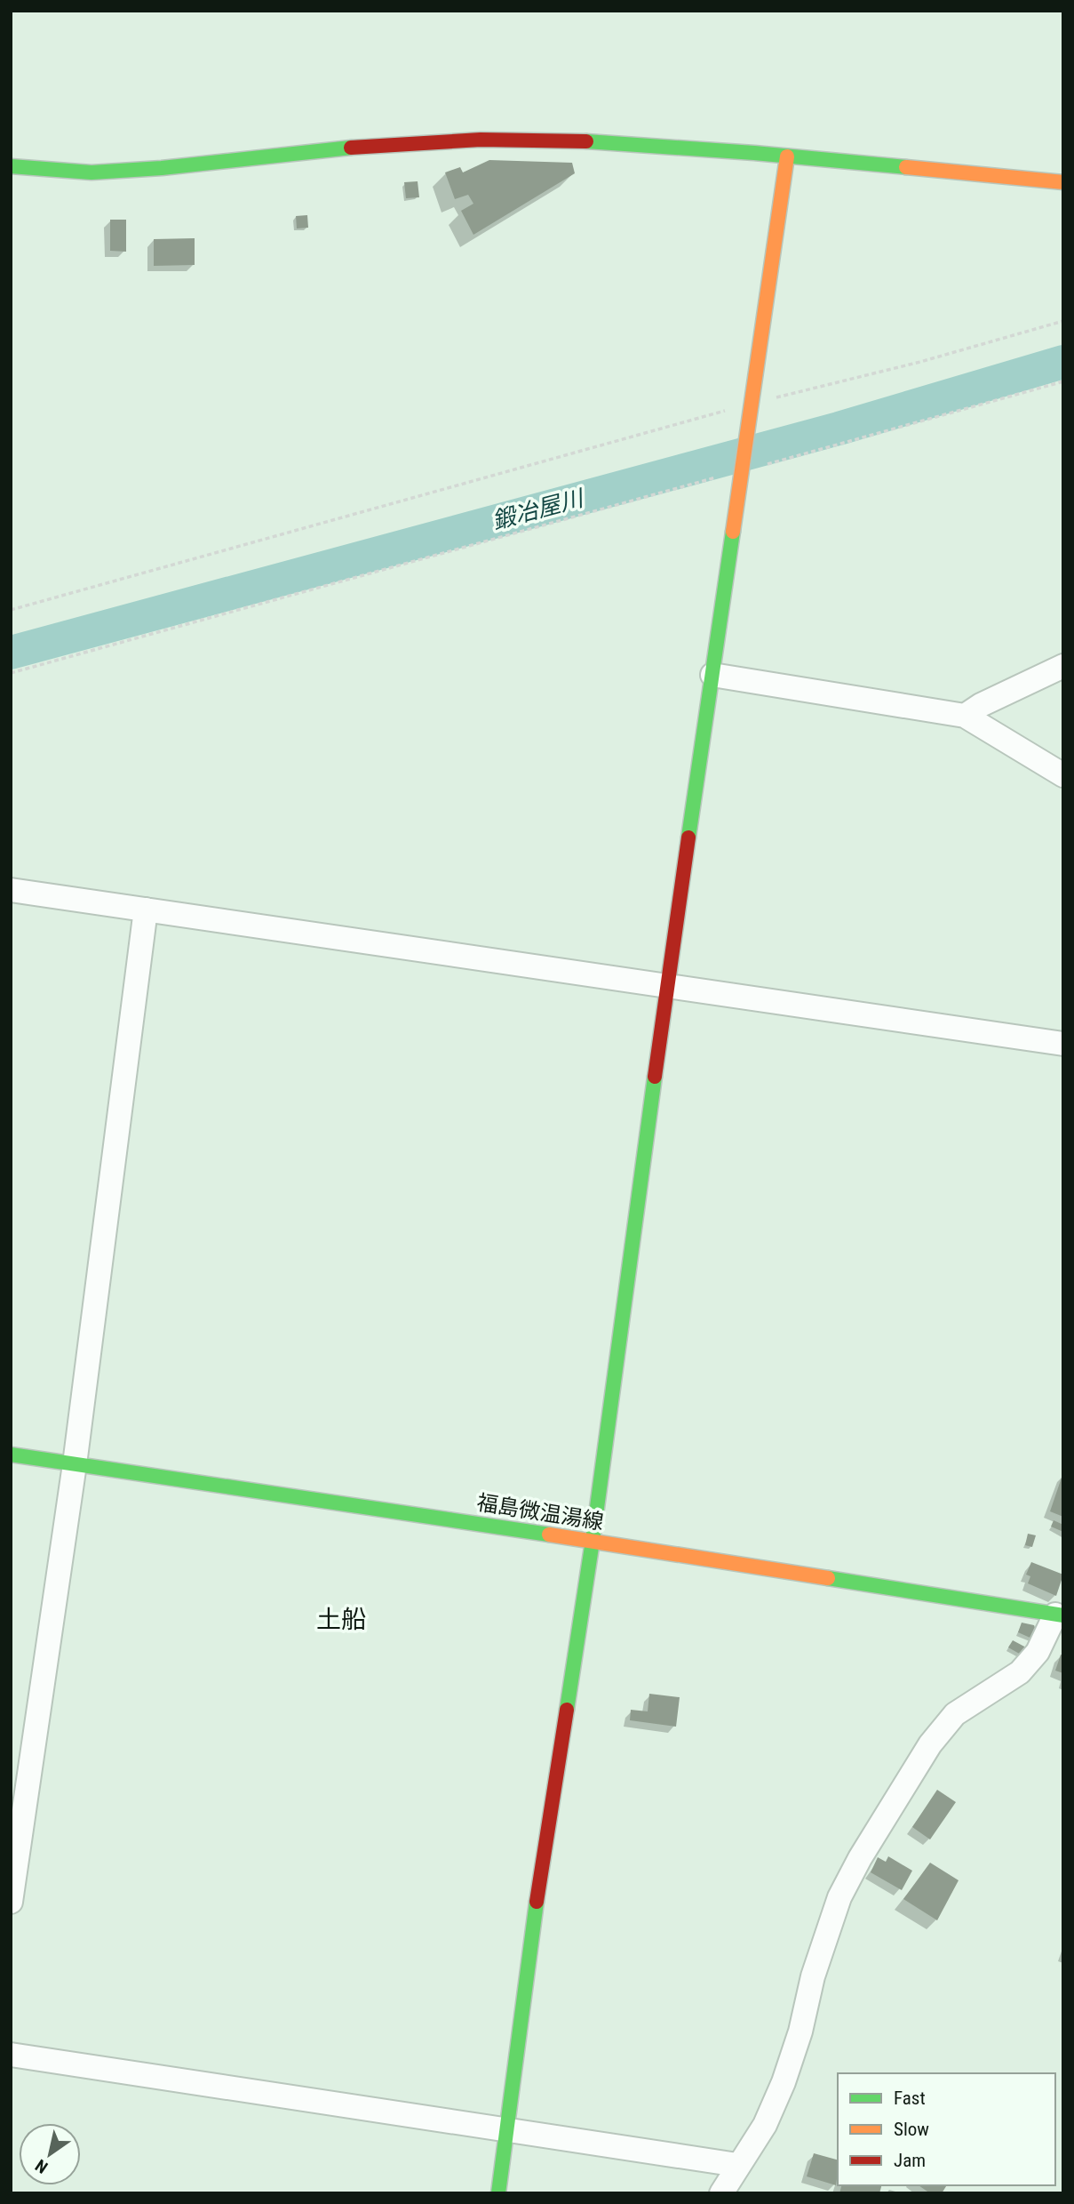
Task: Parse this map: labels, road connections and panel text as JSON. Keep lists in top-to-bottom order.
{
  "streets": {
    "street": ["福島微温湯線"]
  },
  "districts": ["土船"],
  "water": ["鍛冶屋川"],
  "legend": ["Fast", "Slow", "Jam"],
  "north": "bottom left"
}
